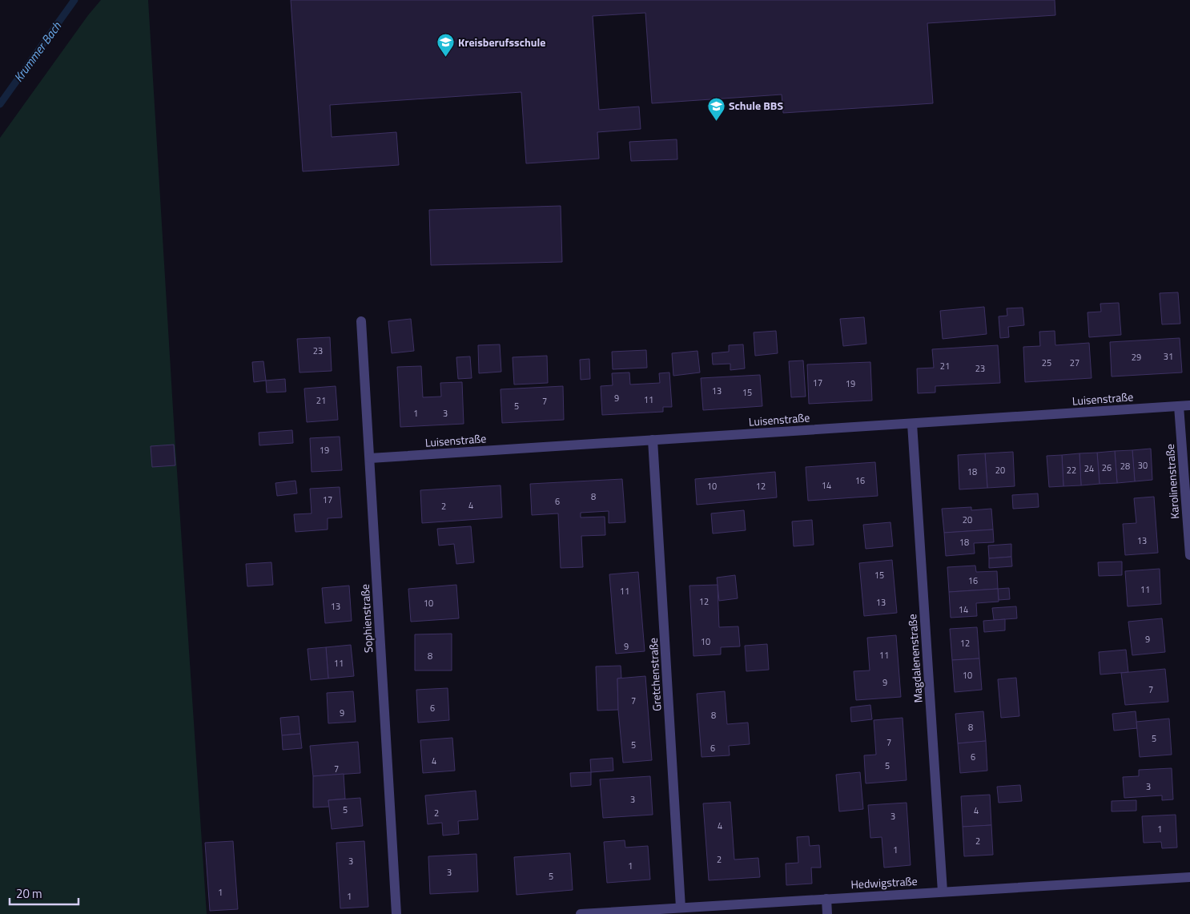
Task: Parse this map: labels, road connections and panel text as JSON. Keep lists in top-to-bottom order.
{
  "streets": {
    "street": [
      "Luisenstraße",
      "Karolinenstraße",
      "Sophienstraße",
      "Magdalenenstraße",
      "Gretchenstraße",
      "Hedwigstraße"
    ]
  },
  "crossings": [
    ["Luisenstraße", "Karolinenstraße"],
    ["Luisenstraße", "Sophienstraße"],
    ["Luisenstraße", "Magdalenenstraße"],
    ["Luisenstraße", "Gretchenstraße"],
    ["Magdalenenstraße", "Hedwigstraße"],
    ["Gretchenstraße", "Hedwigstraße"]
  ],
  "water": ["Krummer Bach"],
  "places": {
    "school or university": ["Kreisberufsschule", "Schule BBS"]
  },
  "house_numbers": [
    "23",
    "31",
    "29",
    "25",
    "27",
    "21",
    "23",
    "17",
    "19",
    "13",
    "15",
    "9",
    "11",
    "21",
    "7",
    "5",
    "1",
    "3",
    "19",
    "30",
    "28",
    "26",
    "24",
    "20",
    "22",
    "18",
    "16",
    "14",
    "10",
    "12",
    "8",
    "17",
    "6",
    "4",
    "2",
    "20",
    "13",
    "18",
    "15",
    "16",
    "11",
    "11",
    "12",
    "13",
    "10",
    "13",
    "14",
    "9",
    "10",
    "12",
    "9",
    "11",
    "8",
    "11",
    "10",
    "9",
    "7",
    "7",
    "6",
    "9",
    "8",
    "8",
    "5",
    "7",
    "5",
    "6",
    "6",
    "4",
    "5",
    "7",
    "3",
    "3",
    "5",
    "4",
    "2",
    "3",
    "4",
    "1",
    "2",
    "1",
    "2",
    "3",
    "1",
    "3",
    "5",
    "1",
    "1"
  ],
  "scale_bar": "20 m"
}
